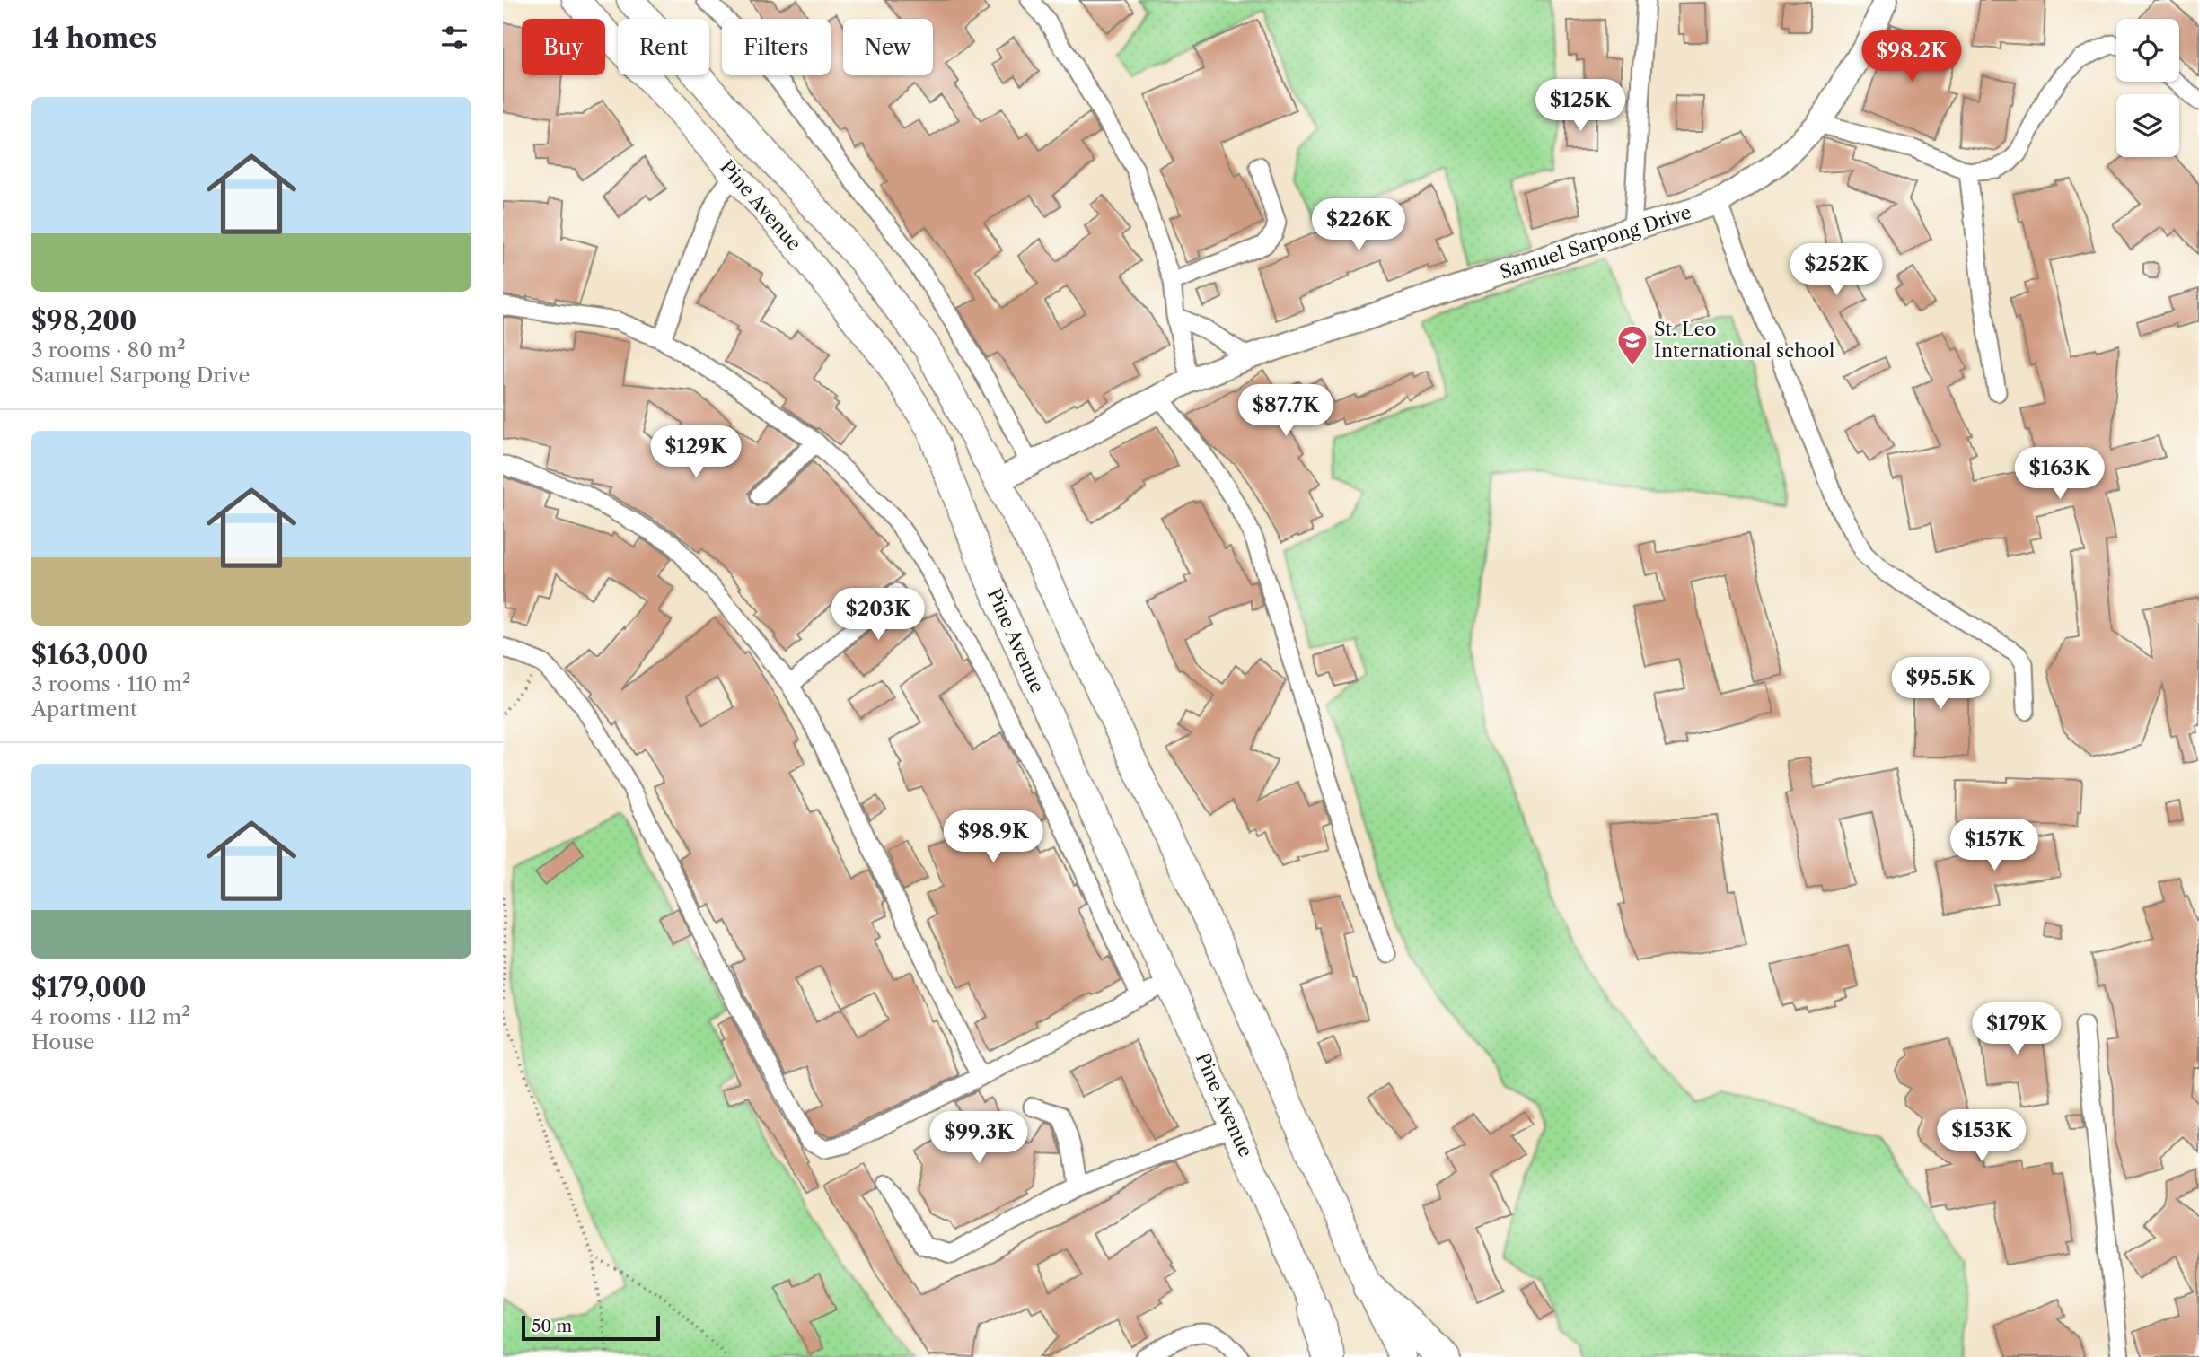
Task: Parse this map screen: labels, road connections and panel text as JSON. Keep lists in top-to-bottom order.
{
  "streets": {
    "main road": ["Pine Avenue"],
    "street": ["Samuel Sarpong Drive"]
  },
  "places": {
    "school or university": ["St. Leo International school"]
  },
  "scale_bar": "50 m",
  "page": {
    "heading": "14 homes",
    "chip": [
      "Buy",
      "Rent",
      "Filters",
      "New"
    ],
    "price": [
      "$98.2K",
      "$125K",
      "$226K",
      "$252K",
      "$87.7K",
      "$129K",
      "$163K",
      "$203K",
      "$95.5K",
      "$98.9K",
      "$157K",
      "$179K",
      "$153K",
      "$99.3K"
    ],
    "list": [
      {
        "name": "$98,200",
        "note": "3 rooms · 80 m² · Samuel Sarpong Drive"
      },
      {
        "name": "$163,000",
        "note": "3 rooms · 110 m² · Apartment"
      },
      {
        "name": "$179,000",
        "note": "4 rooms · 112 m² · House"
      }
    ],
    "scale": "50 m"
  }
}
